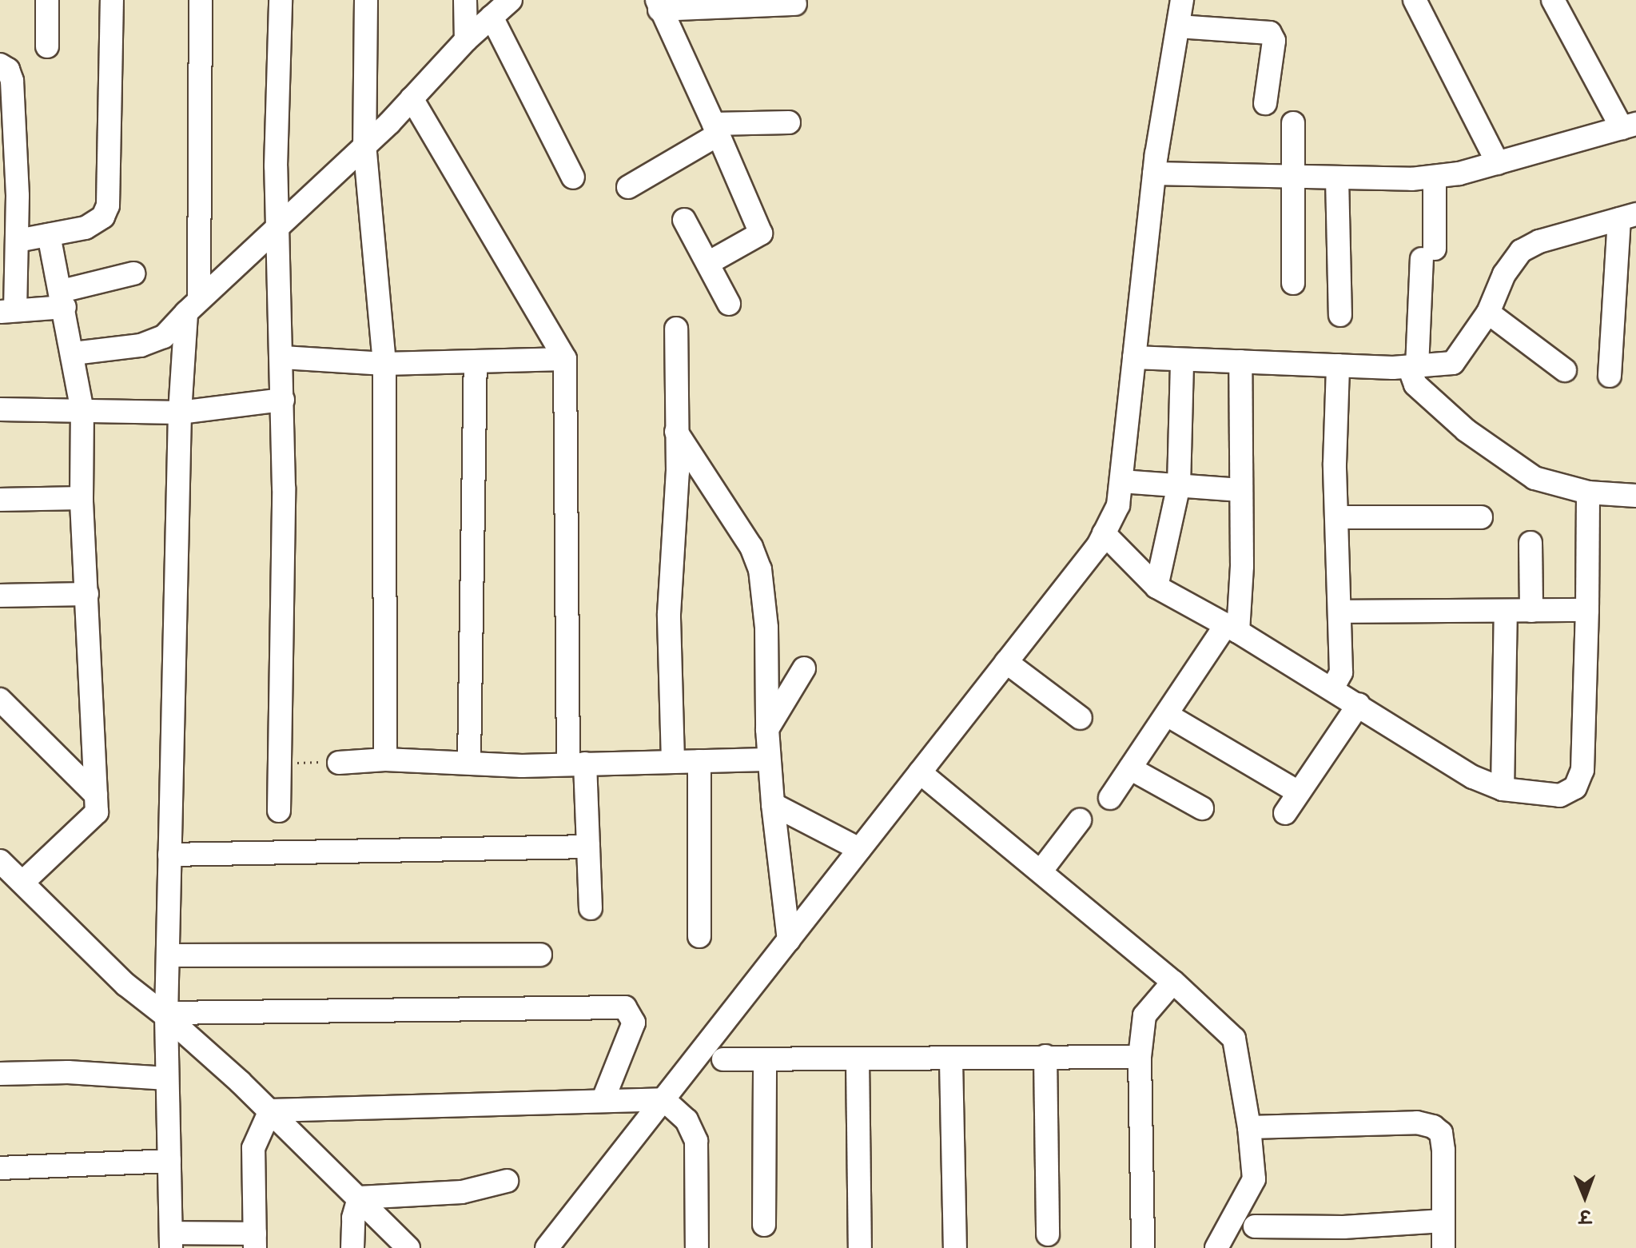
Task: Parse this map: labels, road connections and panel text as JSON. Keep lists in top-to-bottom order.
{
  "north": "bottom"
}
